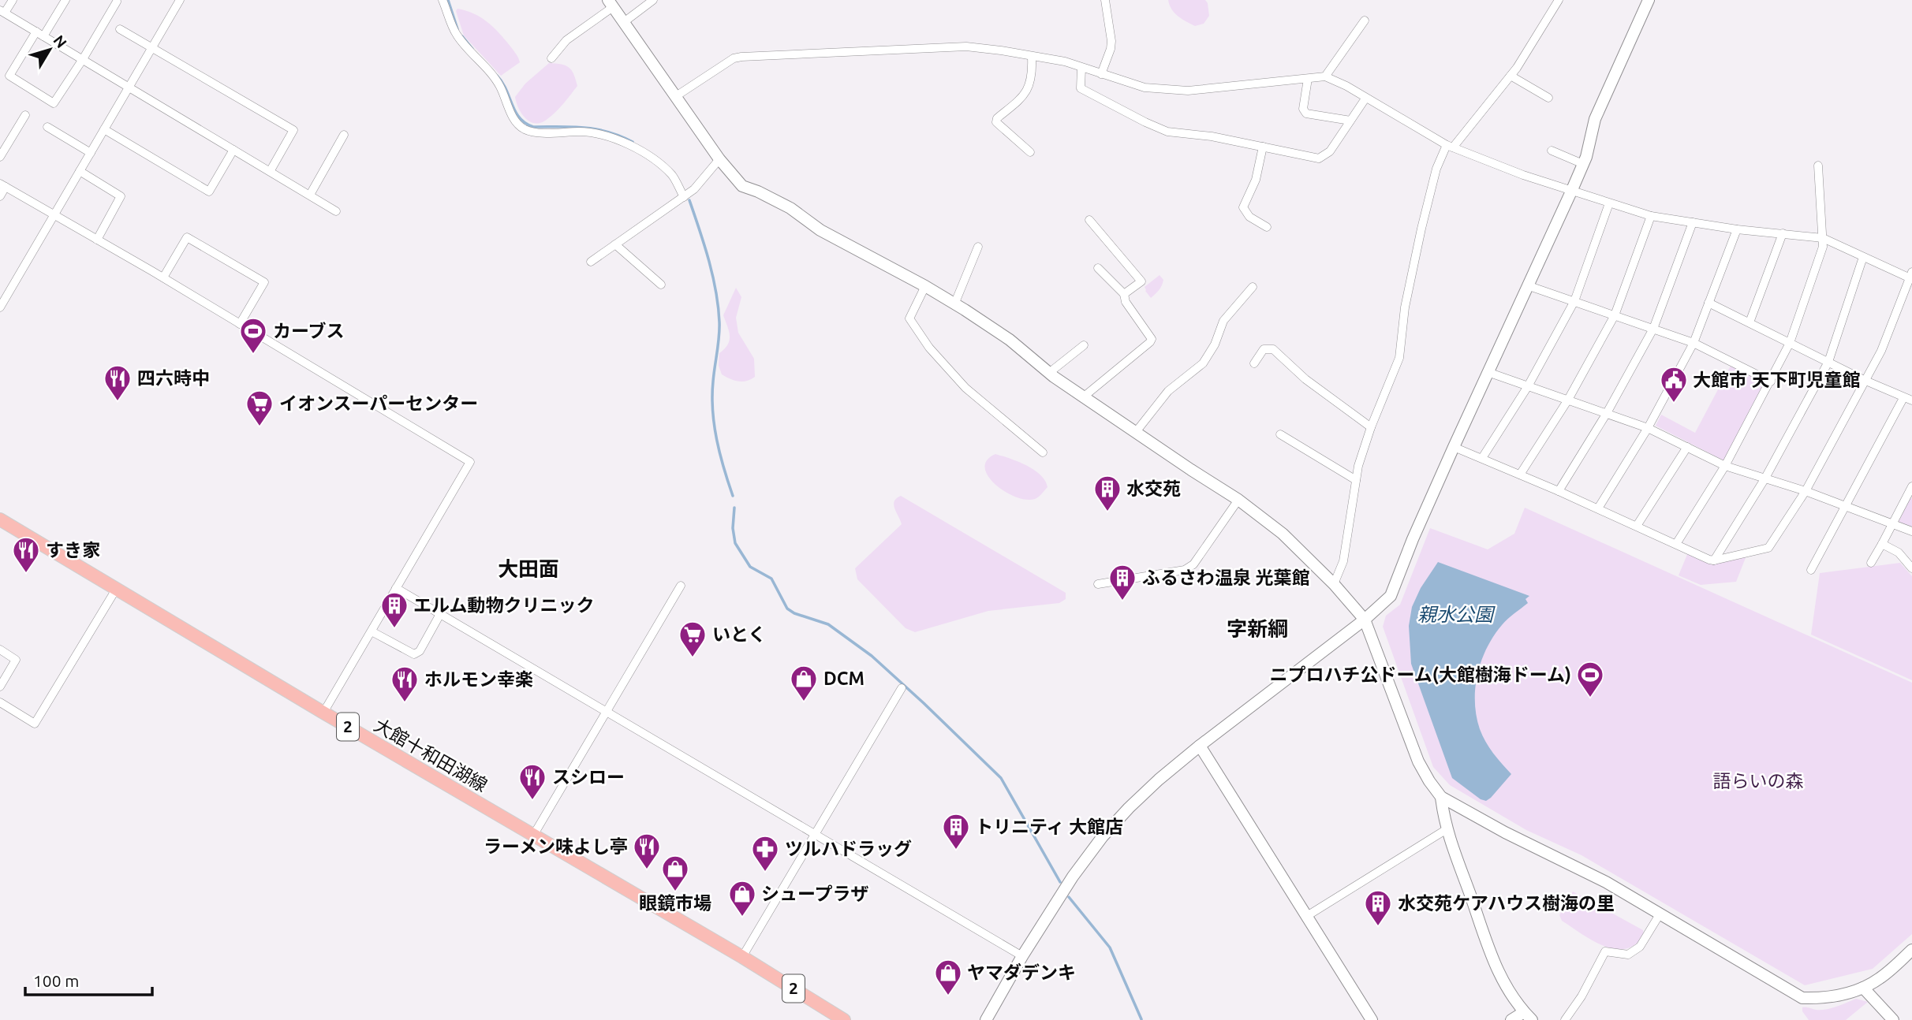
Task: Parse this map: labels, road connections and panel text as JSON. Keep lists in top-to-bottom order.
{
  "streets": {
    "main road": ["2", "大館十和田湖線"]
  },
  "districts": ["大田面", "字新綱"],
  "water": ["親水公園"],
  "parks": ["語らいの森"],
  "places": {
    "sports": ["カーブス", "ニプロハチ公ドーム(大館樹海ドーム)"],
    "restaurant": [
      "四六時中",
      "すき家",
      "ホルモン幸楽",
      "スシロー",
      "ラーメン味よし亭"
    ],
    "public building": ["大館市 天下町児童館"],
    "supermarket": ["イオンスーパーセンター", "いとく"],
    "building": [
      "水交苑",
      "ふるさわ温泉 光葉館",
      "エルム動物クリニック",
      "トリニティ 大館店",
      "水交苑ケアハウス樹海の里"
    ],
    "shop": [
      "DCM",
      "眼鏡市場",
      "シュープラザ",
      "ヤマダデンキ"
    ],
    "pharmacy": ["ツルハドラッグ"]
  },
  "scale_bar": "100 m",
  "north": "top right"
}
